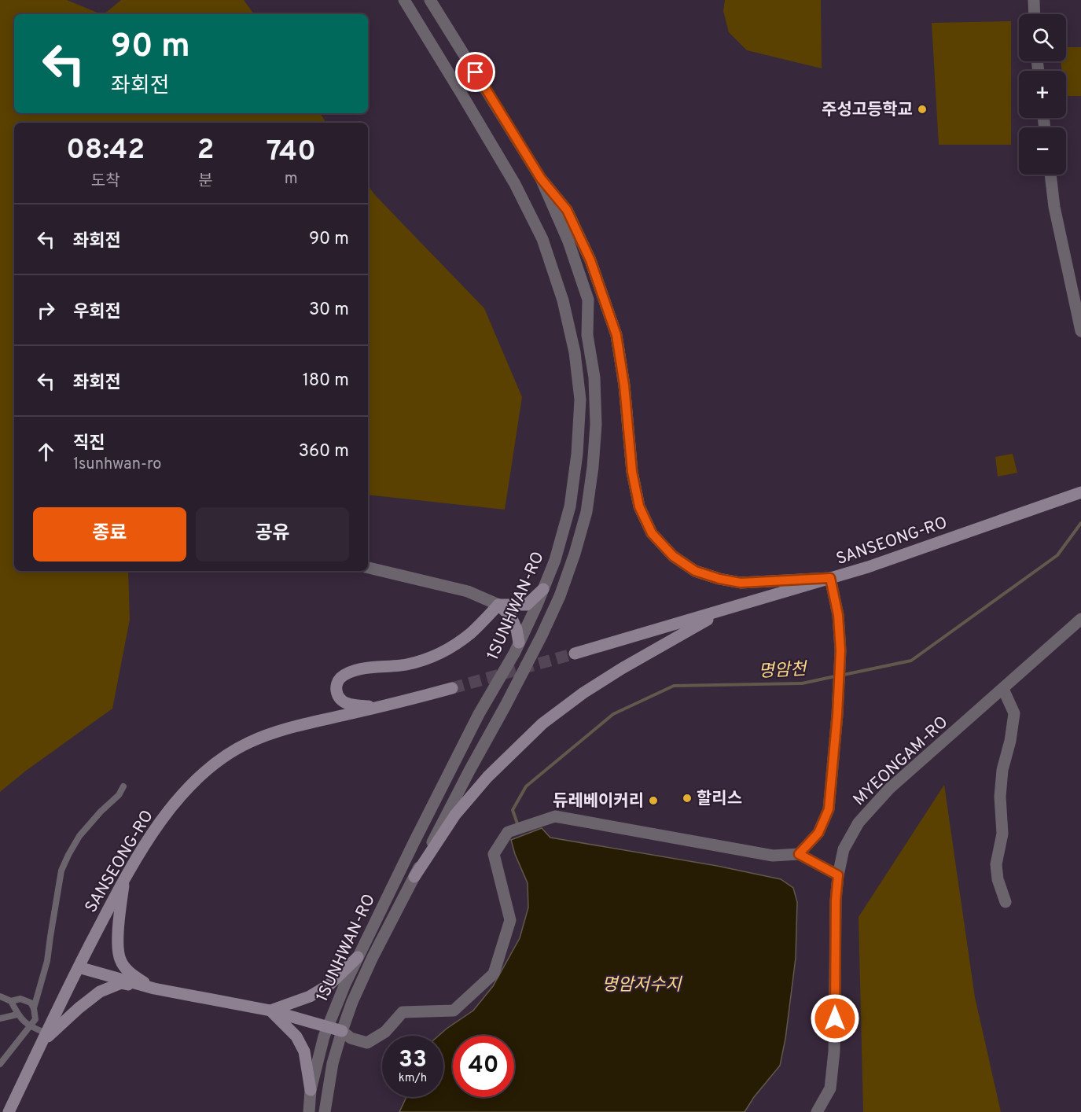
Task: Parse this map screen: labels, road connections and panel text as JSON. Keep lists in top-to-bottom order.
{
  "streets": {
    "main road": ["SANSEONG-RO"],
    "street": ["1SUNHWAN-RO", "MYEONGAM-RO"]
  },
  "water": ["명암천", "명암저수지"],
  "places": ["주성고등학교", "할리스", "듀레베이커리"],
  "page": {
    "map_buttons": ["+", "−"],
    "turn": ["90 m", "좌회전"],
    "eta": [
      "08:42",
      "도착",
      "2",
      "분",
      "740",
      "m"
    ],
    "list": [
      {
        "name": "좌회전",
        "value": "90 m"
      },
      {
        "name": "우회전",
        "value": "30 m"
      },
      {
        "name": "좌회전",
        "value": "180 m"
      },
      {
        "name": "직진",
        "note": "1sunhwan-ro",
        "value": "360 m"
      }
    ],
    "buttons": ["종료", "공유"],
    "speed": "33 km/h",
    "limit": "40"
  }
}
